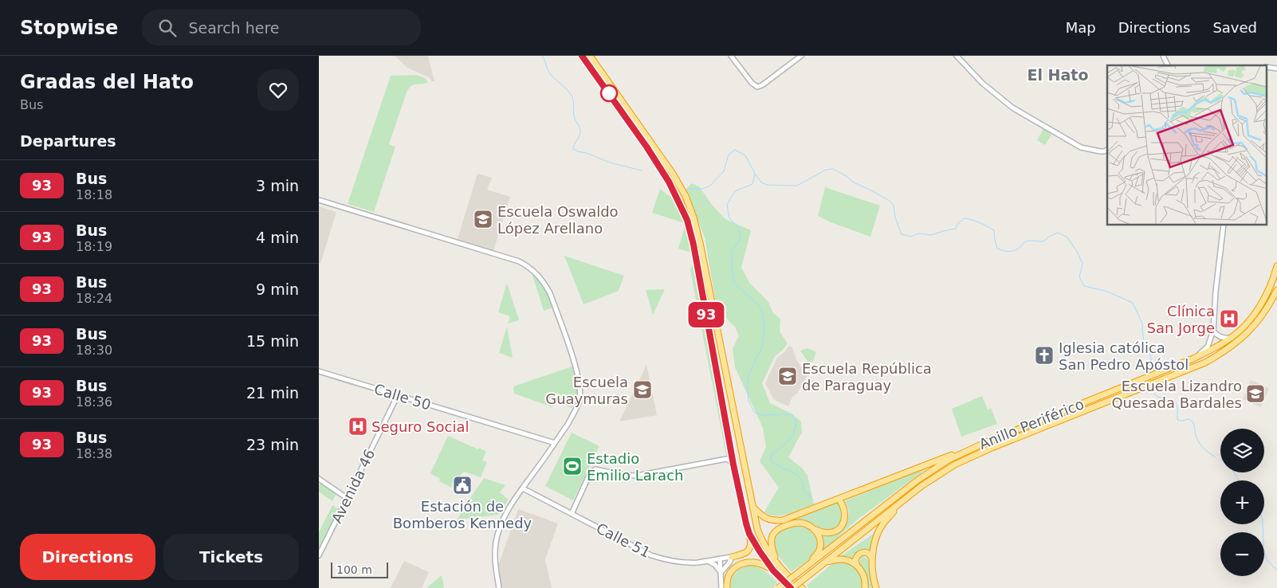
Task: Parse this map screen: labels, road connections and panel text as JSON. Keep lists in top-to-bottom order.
{
  "streets": {
    "highway": ["Anillo Periférico"],
    "street": ["Calle 50", "Avenida 46", "Calle 51"]
  },
  "crossings": [
    ["Calle 50", "Avenida 46"]
  ],
  "districts": ["El Hato"],
  "places": {
    "school or university": [
      "Escuela Oswaldo López Arellano",
      "Escuela República de Paraguay",
      "Escuela Guaymuras",
      "Escuela Lizandro Quesada Bardales"
    ],
    "hospital": ["Clínica San Jorge", "Seguro Social"],
    "church": ["Iglesia católica San Pedro Apóstol"],
    "sports": ["Estadio Emilio Larach"],
    "public building": ["Estación de Bomberos Kennedy"]
  },
  "lines": ["bus line 93"],
  "scale_bar": "100 m",
  "page": {
    "header": "Stopwise",
    "search": "Search here",
    "nav": ["Map", "Directions", "Saved"],
    "heading": [
      ["Gradas del Hato", "Bus"],
      "Departures"
    ],
    "on_map": "93",
    "list": [
      {
        "mark": "93",
        "name": "Bus",
        "note": "18:18",
        "value": "3 min"
      },
      {
        "mark": "93",
        "name": "Bus",
        "note": "18:19",
        "value": "4 min"
      },
      {
        "mark": "93",
        "name": "Bus",
        "note": "18:24",
        "value": "9 min"
      },
      {
        "mark": "93",
        "name": "Bus",
        "note": "18:30",
        "value": "15 min"
      },
      {
        "mark": "93",
        "name": "Bus",
        "note": "18:36",
        "value": "21 min"
      },
      {
        "mark": "93",
        "name": "Bus",
        "note": "18:38",
        "value": "23 min"
      }
    ],
    "map_buttons": ["+", "−"],
    "buttons": ["Directions", "Tickets"],
    "scale": "100 m"
  }
}
